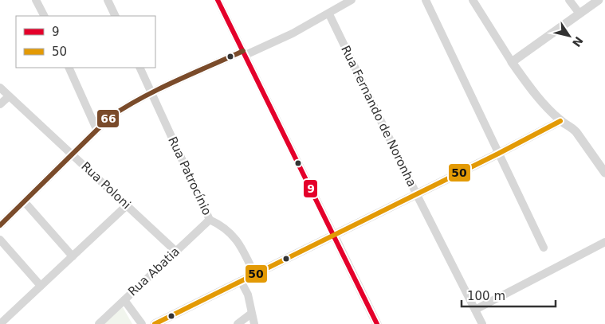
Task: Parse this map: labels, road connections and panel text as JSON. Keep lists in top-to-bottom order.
{
  "streets": {
    "street": [
      "Rua Fernando de Noronha",
      "Rua Patrocínio",
      "Rua Poloni",
      "Rua Abatia"
    ]
  },
  "crossings": [
    ["Rua Patrocínio", "Rua Abatia"],
    ["Rua Poloni", "Rua Abatia"]
  ],
  "lines": ["transit line 9", "transit line 66", "transit line 50"],
  "legend": ["9", "50"],
  "scale_bar": "100 m",
  "north": "bottom right"
}
